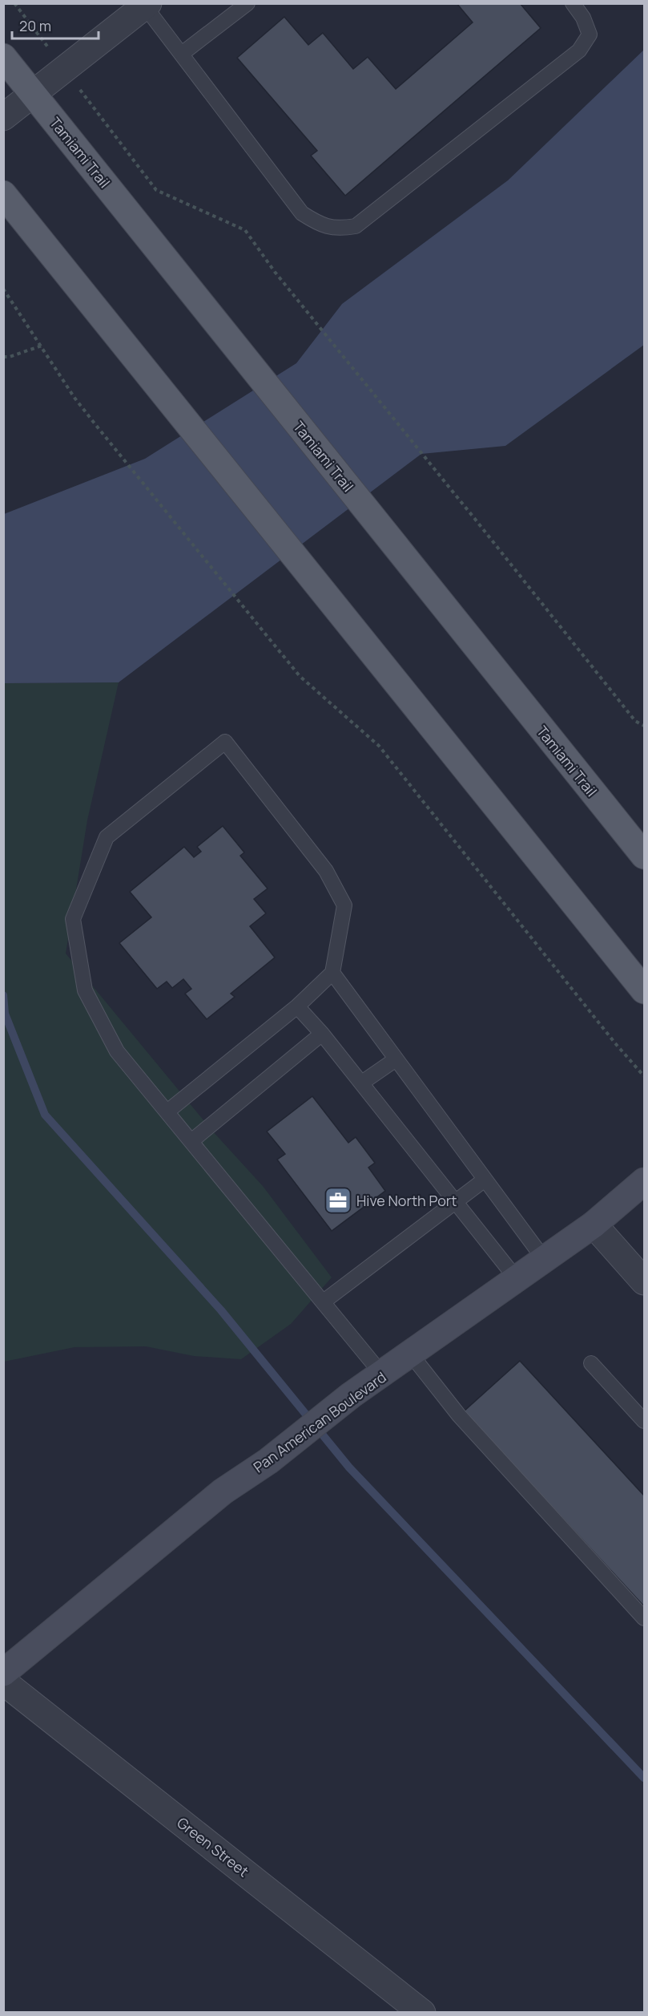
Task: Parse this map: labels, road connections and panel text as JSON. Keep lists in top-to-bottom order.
{
  "streets": {
    "main road": ["Tamiami Trail"],
    "street": ["Pan American Boulevard", "Green Street"]
  },
  "places": {
    "office": ["Hive North Port"]
  },
  "scale_bar": "20 m"
}
